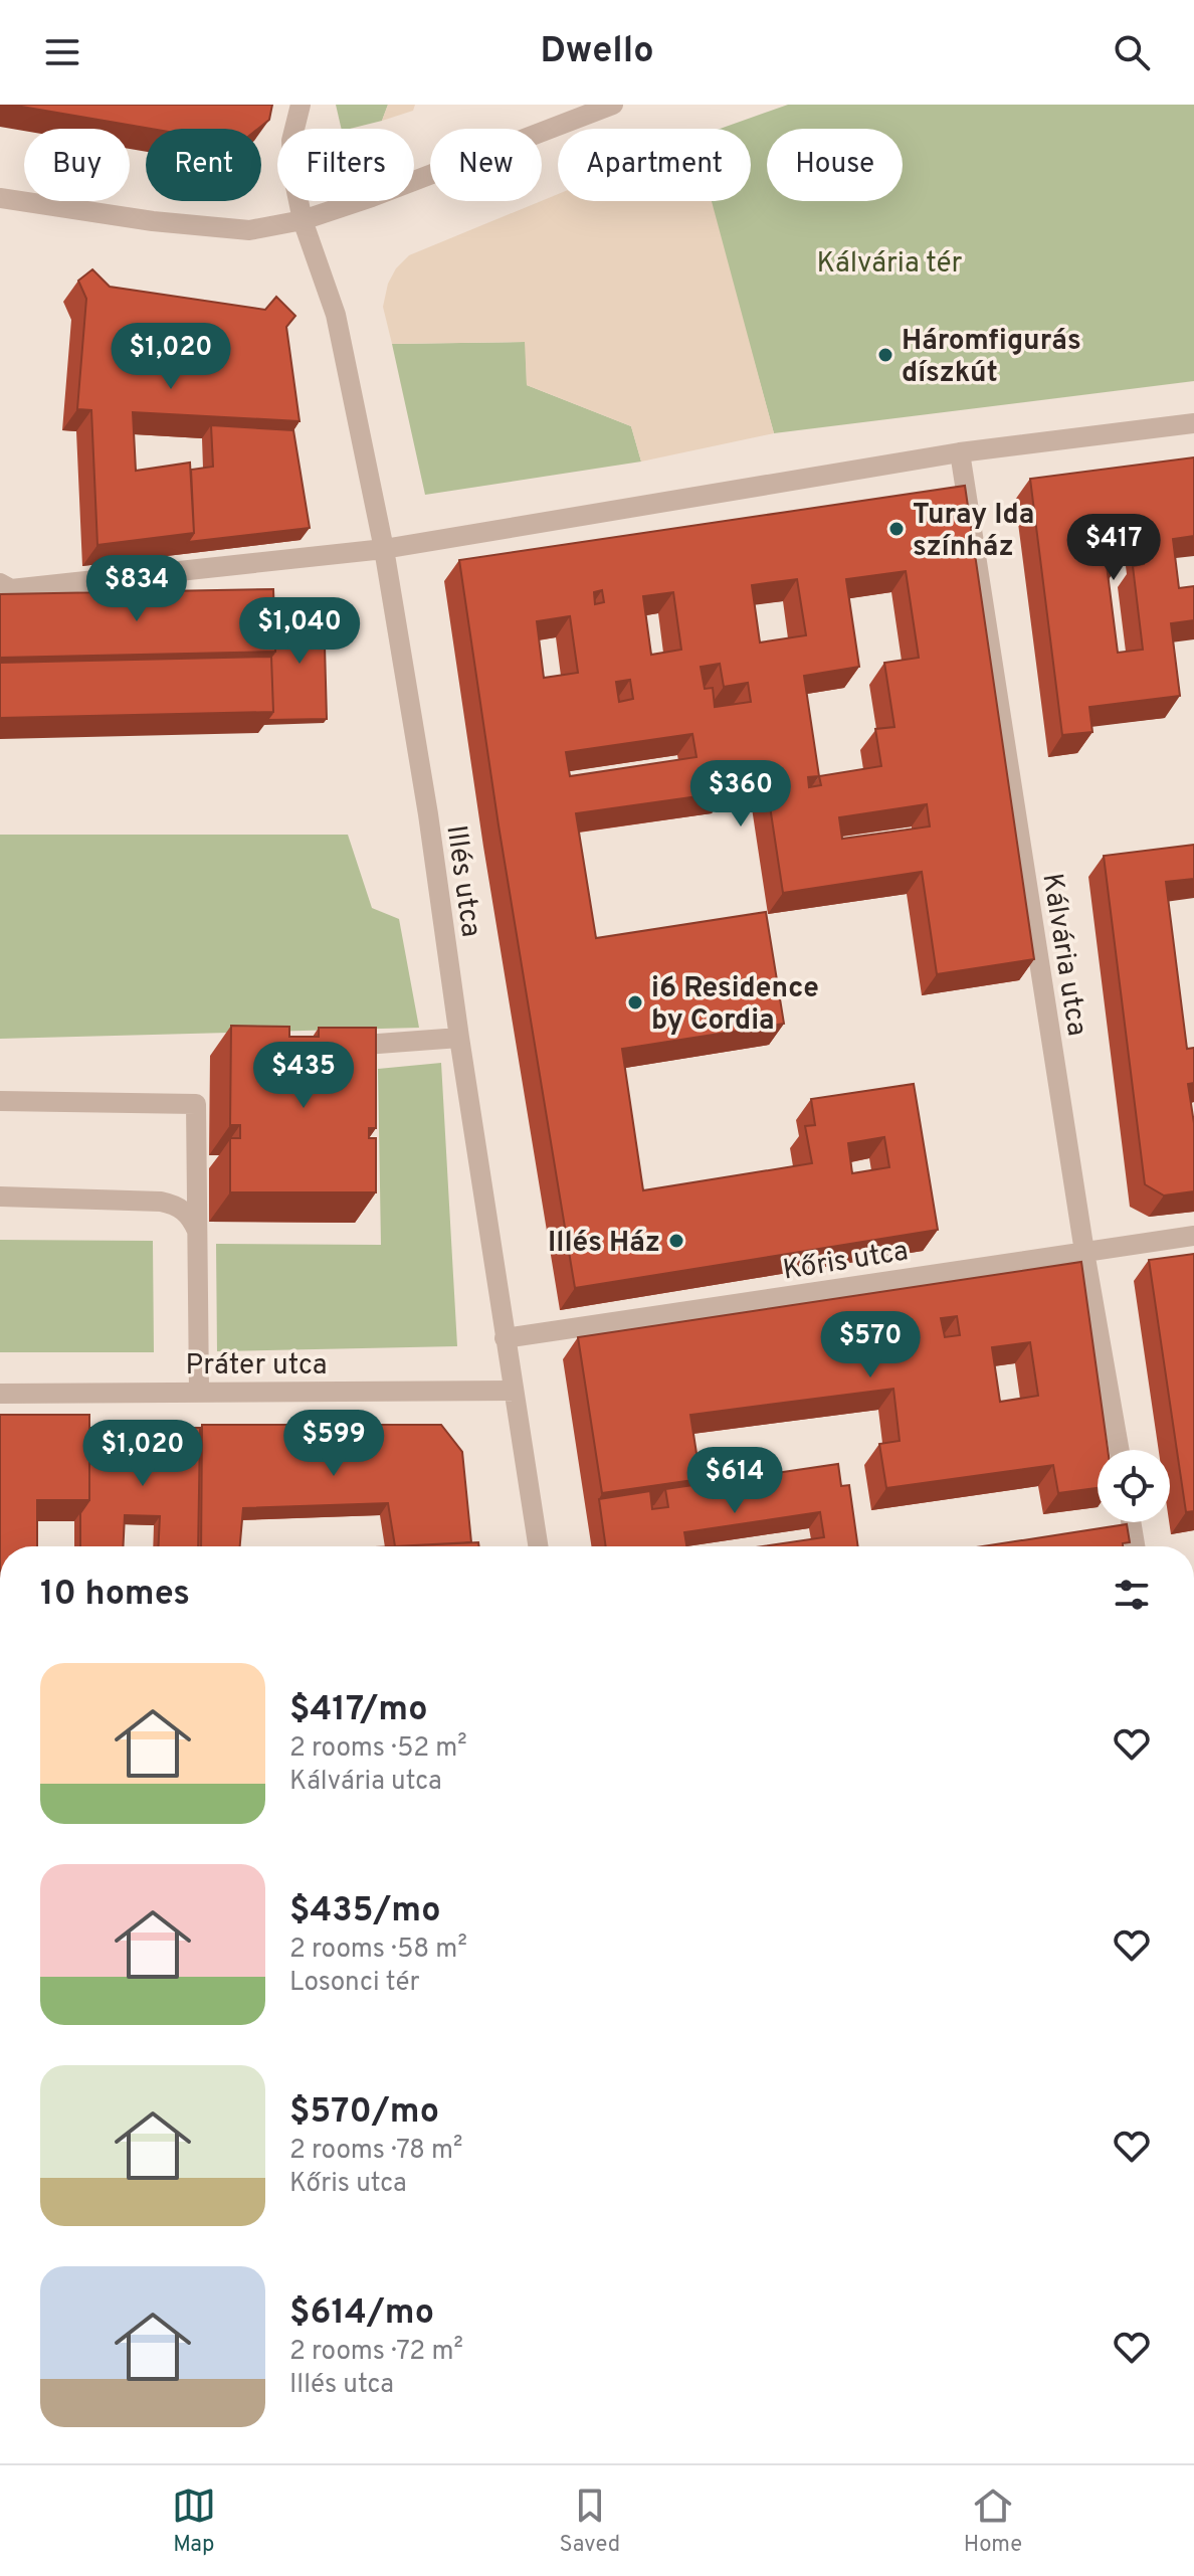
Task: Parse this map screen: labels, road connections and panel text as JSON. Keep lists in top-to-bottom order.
{
  "streets": {
    "street": [
      "Illés utca",
      "Kálvária utca",
      "Kőris utca",
      "Práter utca"
    ]
  },
  "crossings": [
    ["Illés utca", "Kőris utca"],
    ["Illés utca", "Práter utca"],
    ["Kálvária utca", "Kőris utca"]
  ],
  "parks": ["Kálvária tér"],
  "places": [
    "Háromfigurás díszkút",
    "Turay Ida színház",
    "i6 Residence by Cordia",
    "Illés Ház"
  ],
  "page": {
    "header": "Dwello",
    "chip": [
      "Buy",
      "Rent",
      "Filters",
      "New",
      "Apartment",
      "House"
    ],
    "price": [
      "$1,020",
      "$417",
      "$834",
      "$1,040",
      "$360",
      "$435",
      "$570",
      "$599",
      "$1,020",
      "$614"
    ],
    "heading": "10 homes",
    "list": [
      {
        "name": "$417/mo",
        "note": "2 rooms · 52 m² · Kálvária utca"
      },
      {
        "name": "$435/mo",
        "note": "2 rooms · 58 m² · Losonci tér"
      },
      {
        "name": "$570/mo",
        "note": "2 rooms · 78 m² · Kőris utca"
      },
      {
        "name": "$614/mo",
        "note": "2 rooms · 72 m² · Illés utca"
      }
    ],
    "tabs": ["Map", "Saved", "Home"]
  }
}
